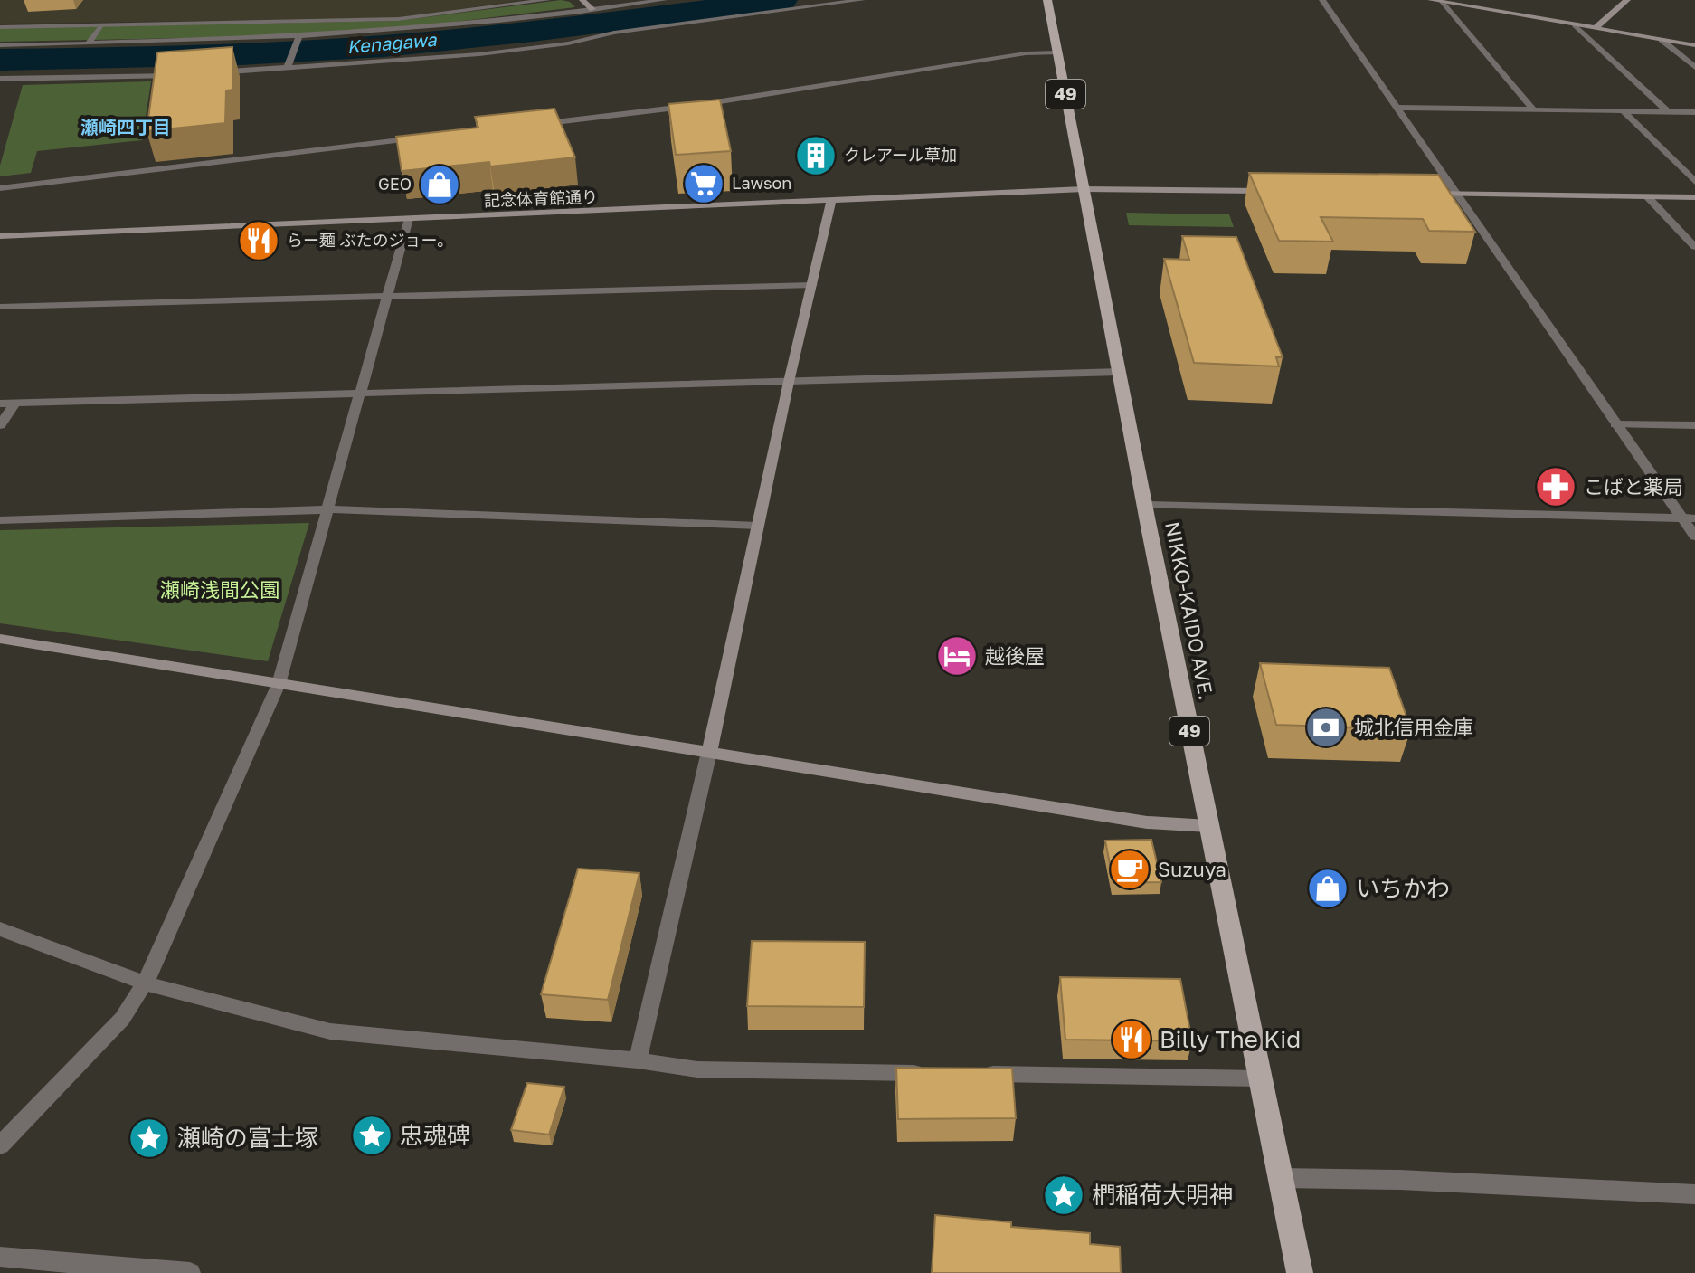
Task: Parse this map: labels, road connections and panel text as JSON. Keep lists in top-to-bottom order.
{
  "streets": {
    "main road": ["49", "NIKKO-KAIDO AVE."],
    "street": ["記念体育館通り"]
  },
  "crossings": [
    ["記念体育館通り", "NIKKO-KAIDO AVE."]
  ],
  "districts": ["瀬崎四丁目"],
  "water": ["Kenagawa"],
  "parks": ["瀬崎浅間公園"],
  "places": {
    "building": ["クレアール草加"],
    "supermarket": ["Lawson"],
    "shop": ["GEO", "いちかわ"],
    "restaurant": ["らー麺 ぶたのジョー。", "Billy The Kid"],
    "pharmacy": ["こばと薬局"],
    "hotel": ["越後屋"],
    "bank": ["城北信用金庫"],
    "cafe": ["Suzuya"],
    "place": ["忠魂碑", "瀬崎の富士塚", "椚稲荷大明神"]
  }
}
